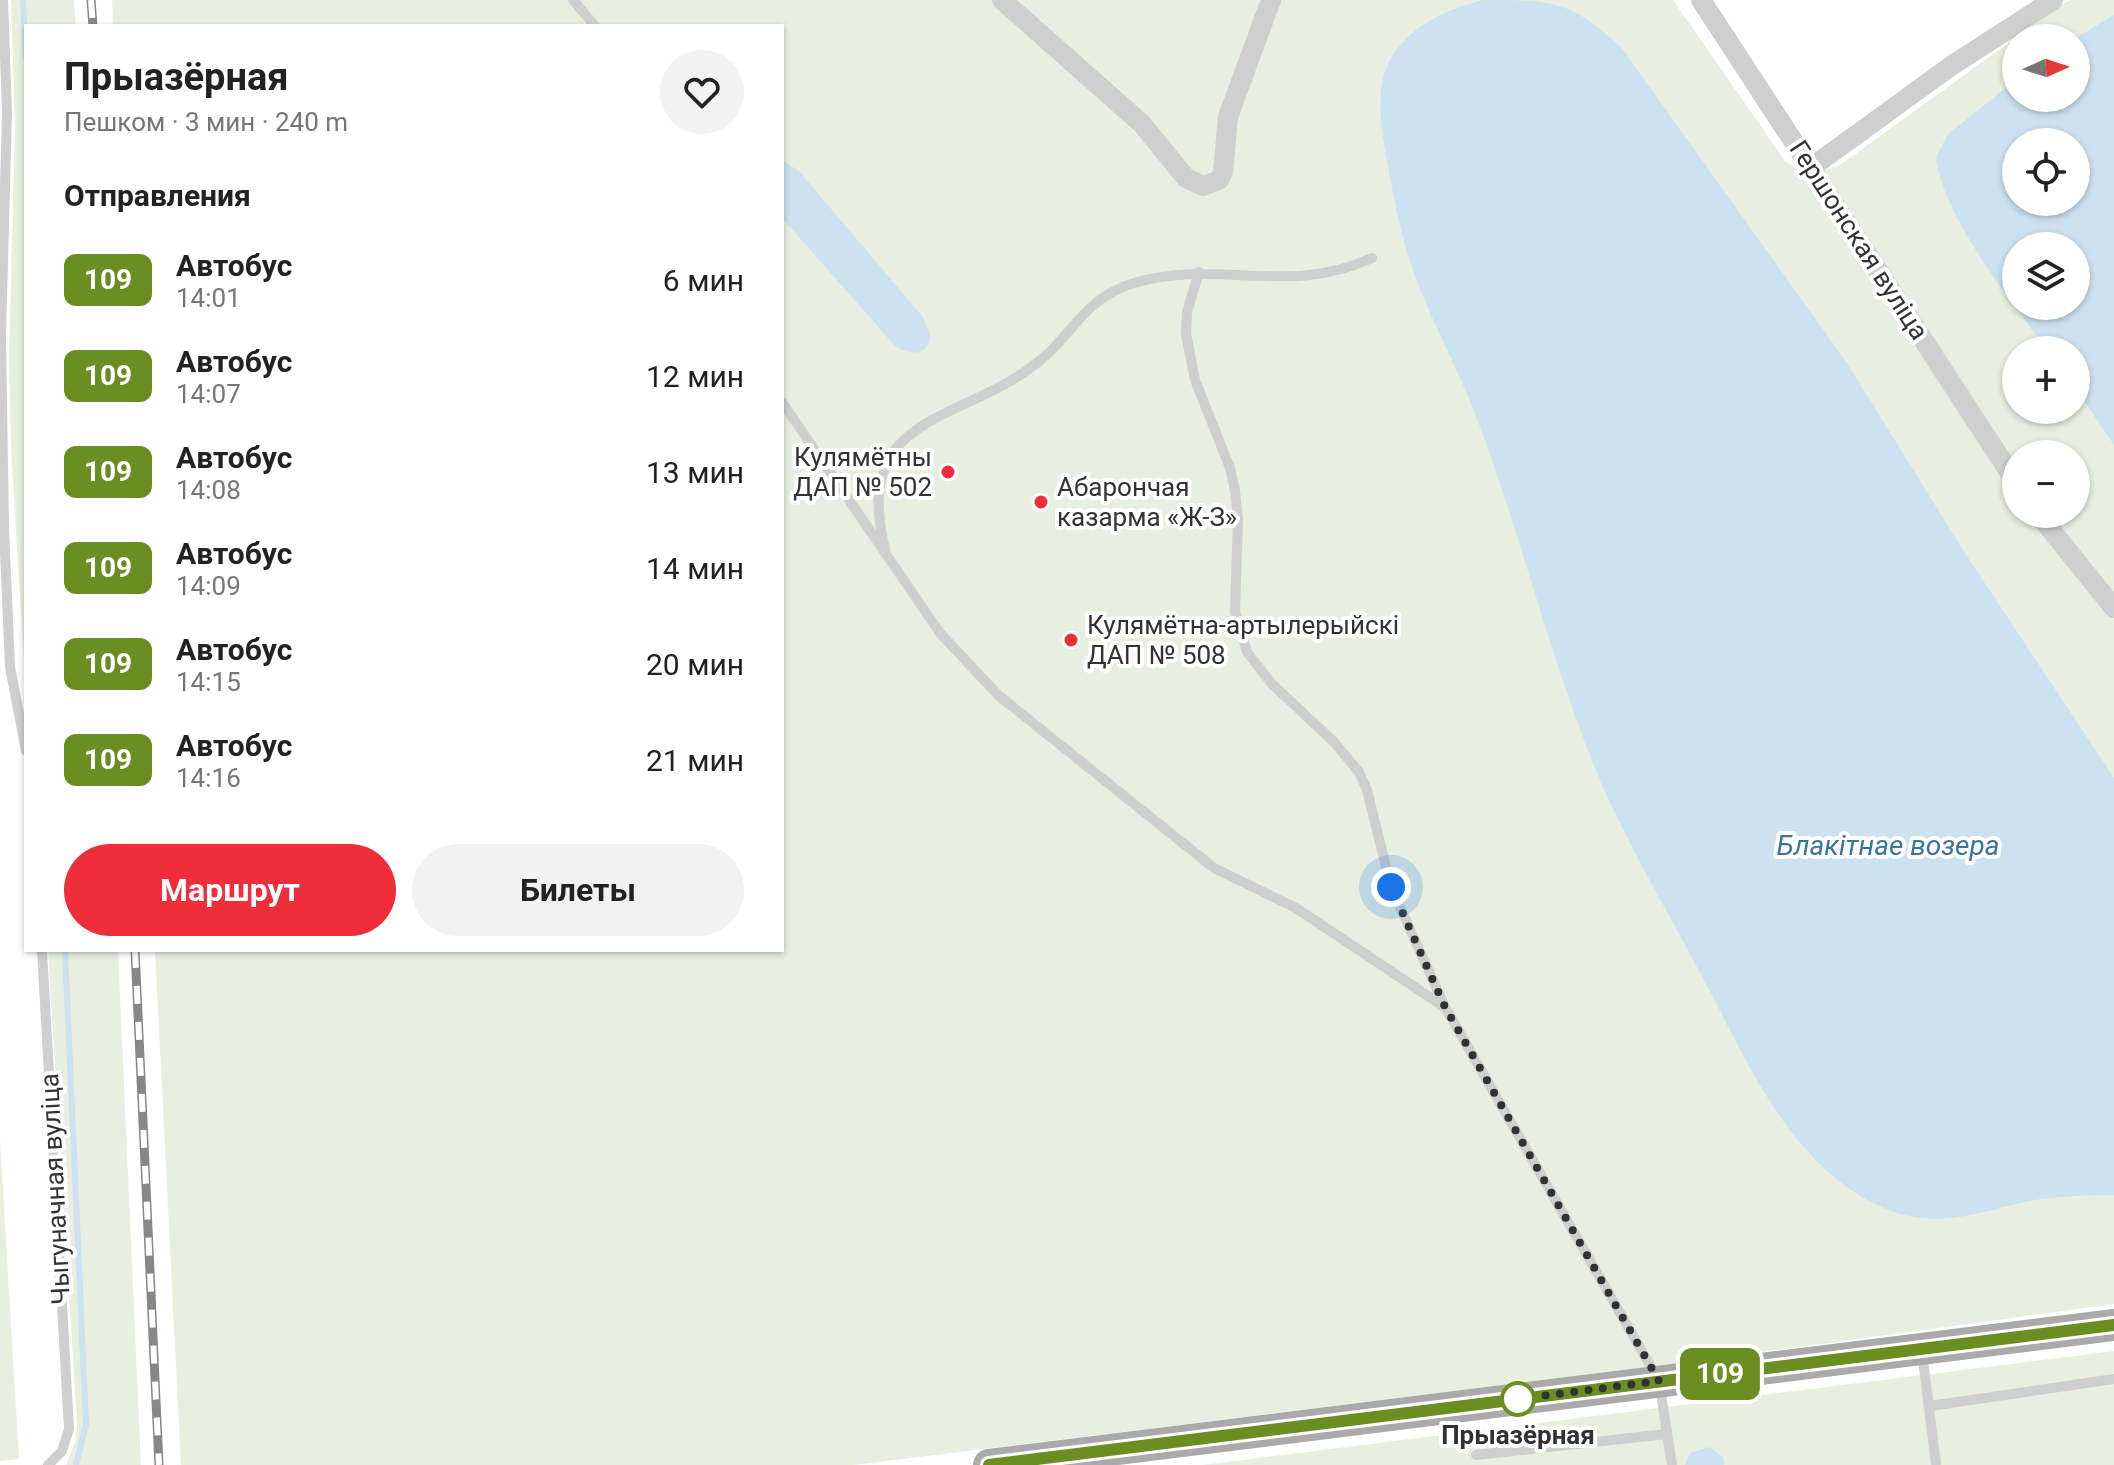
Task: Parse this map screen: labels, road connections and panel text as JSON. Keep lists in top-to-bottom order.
{
  "streets": {
    "street": ["Гершонская вуліца"],
    "lane": ["Чыгуначная вуліца"]
  },
  "water": ["Блакітнае возера"],
  "places": [
    "Кулямётны ДАП № 502",
    "Абарончая казарма «Ж-З»",
    "Кулямётна-артылерыйскі ДАП № 508",
    "Прыазёрная"
  ],
  "lines": ["bus line 109"],
  "north": "right",
  "page": {
    "on_map": "109",
    "map_buttons": ["+", "−"],
    "heading": [
      ["Прыазёрная", "Пешком · 3 мин · 240 m"],
      "Отправления"
    ],
    "list": [
      {
        "mark": "109",
        "name": "Автобус",
        "note": "14:01",
        "value": "6 мин"
      },
      {
        "mark": "109",
        "name": "Автобус",
        "note": "14:07",
        "value": "12 мин"
      },
      {
        "mark": "109",
        "name": "Автобус",
        "note": "14:08",
        "value": "13 мин"
      },
      {
        "mark": "109",
        "name": "Автобус",
        "note": "14:09",
        "value": "14 мин"
      },
      {
        "mark": "109",
        "name": "Автобус",
        "note": "14:15",
        "value": "20 мин"
      },
      {
        "mark": "109",
        "name": "Автобус",
        "note": "14:16",
        "value": "21 мин"
      }
    ],
    "buttons": ["Маршрут", "Билеты"]
  }
}
